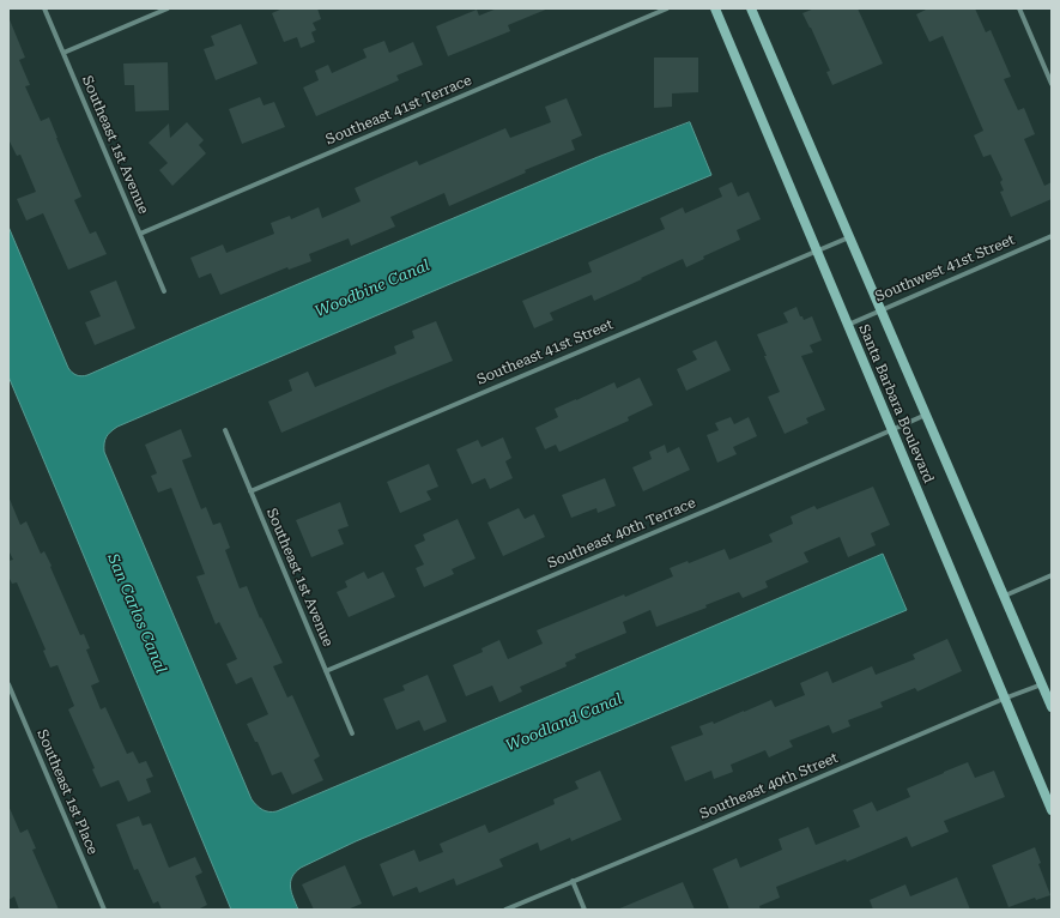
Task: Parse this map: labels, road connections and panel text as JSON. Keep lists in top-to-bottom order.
{
  "streets": {
    "main road": ["Santa Barbara Boulevard"],
    "street": [
      "Southeast 41st Terrace",
      "Southeast 1st Avenue",
      "Southwest 41st Street",
      "Southeast 41st Street",
      "Southeast 40th Terrace",
      "Southeast 40th Street",
      "Southeast 1st Place"
    ]
  },
  "crossings": [
    ["Southeast 41st Terrace", "Southeast 1st Avenue"],
    ["Southeast 1st Avenue", "Southeast 41st Street"],
    ["Southeast 1st Avenue", "Southeast 40th Terrace"],
    ["Southwest 41st Street", "Santa Barbara Boulevard"],
    ["Southeast 41st Street", "Santa Barbara Boulevard"],
    ["Santa Barbara Boulevard", "Southeast 40th Terrace"],
    ["Santa Barbara Boulevard", "Southeast 40th Street"]
  ],
  "water": ["Woodbine Canal", "San Carlos Canal", "Woodland Canal"]
}
